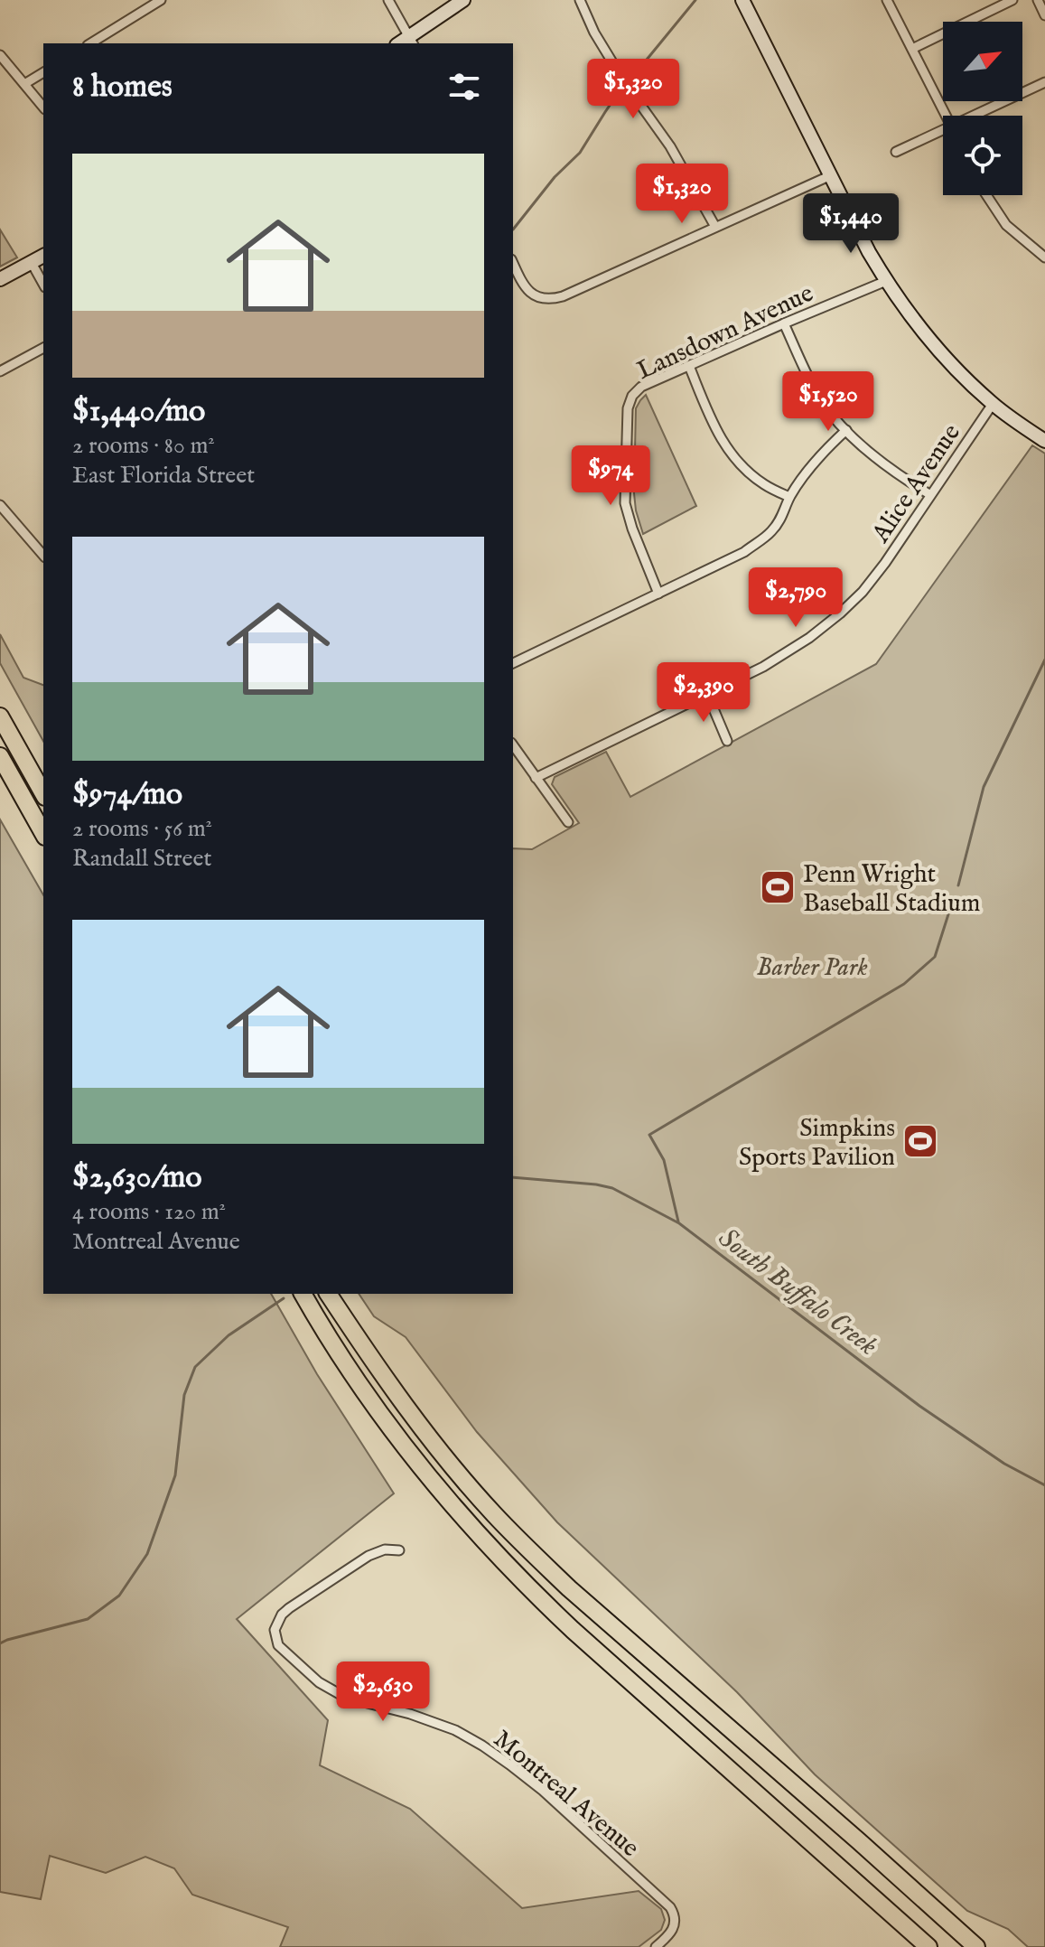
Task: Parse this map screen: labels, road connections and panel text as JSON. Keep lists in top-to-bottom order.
{
  "streets": {
    "street": ["Lansdown Avenue", "Alice Avenue", "Montreal Avenue"]
  },
  "water": ["South Buffalo Creek"],
  "parks": ["Barber Park"],
  "places": {
    "sports": ["Penn Wright Baseball Stadium", "Simpkins Sports Pavilion"]
  },
  "north": "top right",
  "page": {
    "heading": "8 homes",
    "price": [
      "$1,320",
      "$1,320",
      "$1,440",
      "$1,520",
      "$974",
      "$2,790",
      "$2,390",
      "$2,630"
    ],
    "list": [
      {
        "name": "$1,440/mo",
        "note": "2 rooms · 80 m² · East Florida Street"
      },
      {
        "name": "$974/mo",
        "note": "2 rooms · 56 m² · Randall Street"
      },
      {
        "name": "$2,630/mo",
        "note": "4 rooms · 120 m² · Montreal Avenue"
      }
    ]
  }
}
